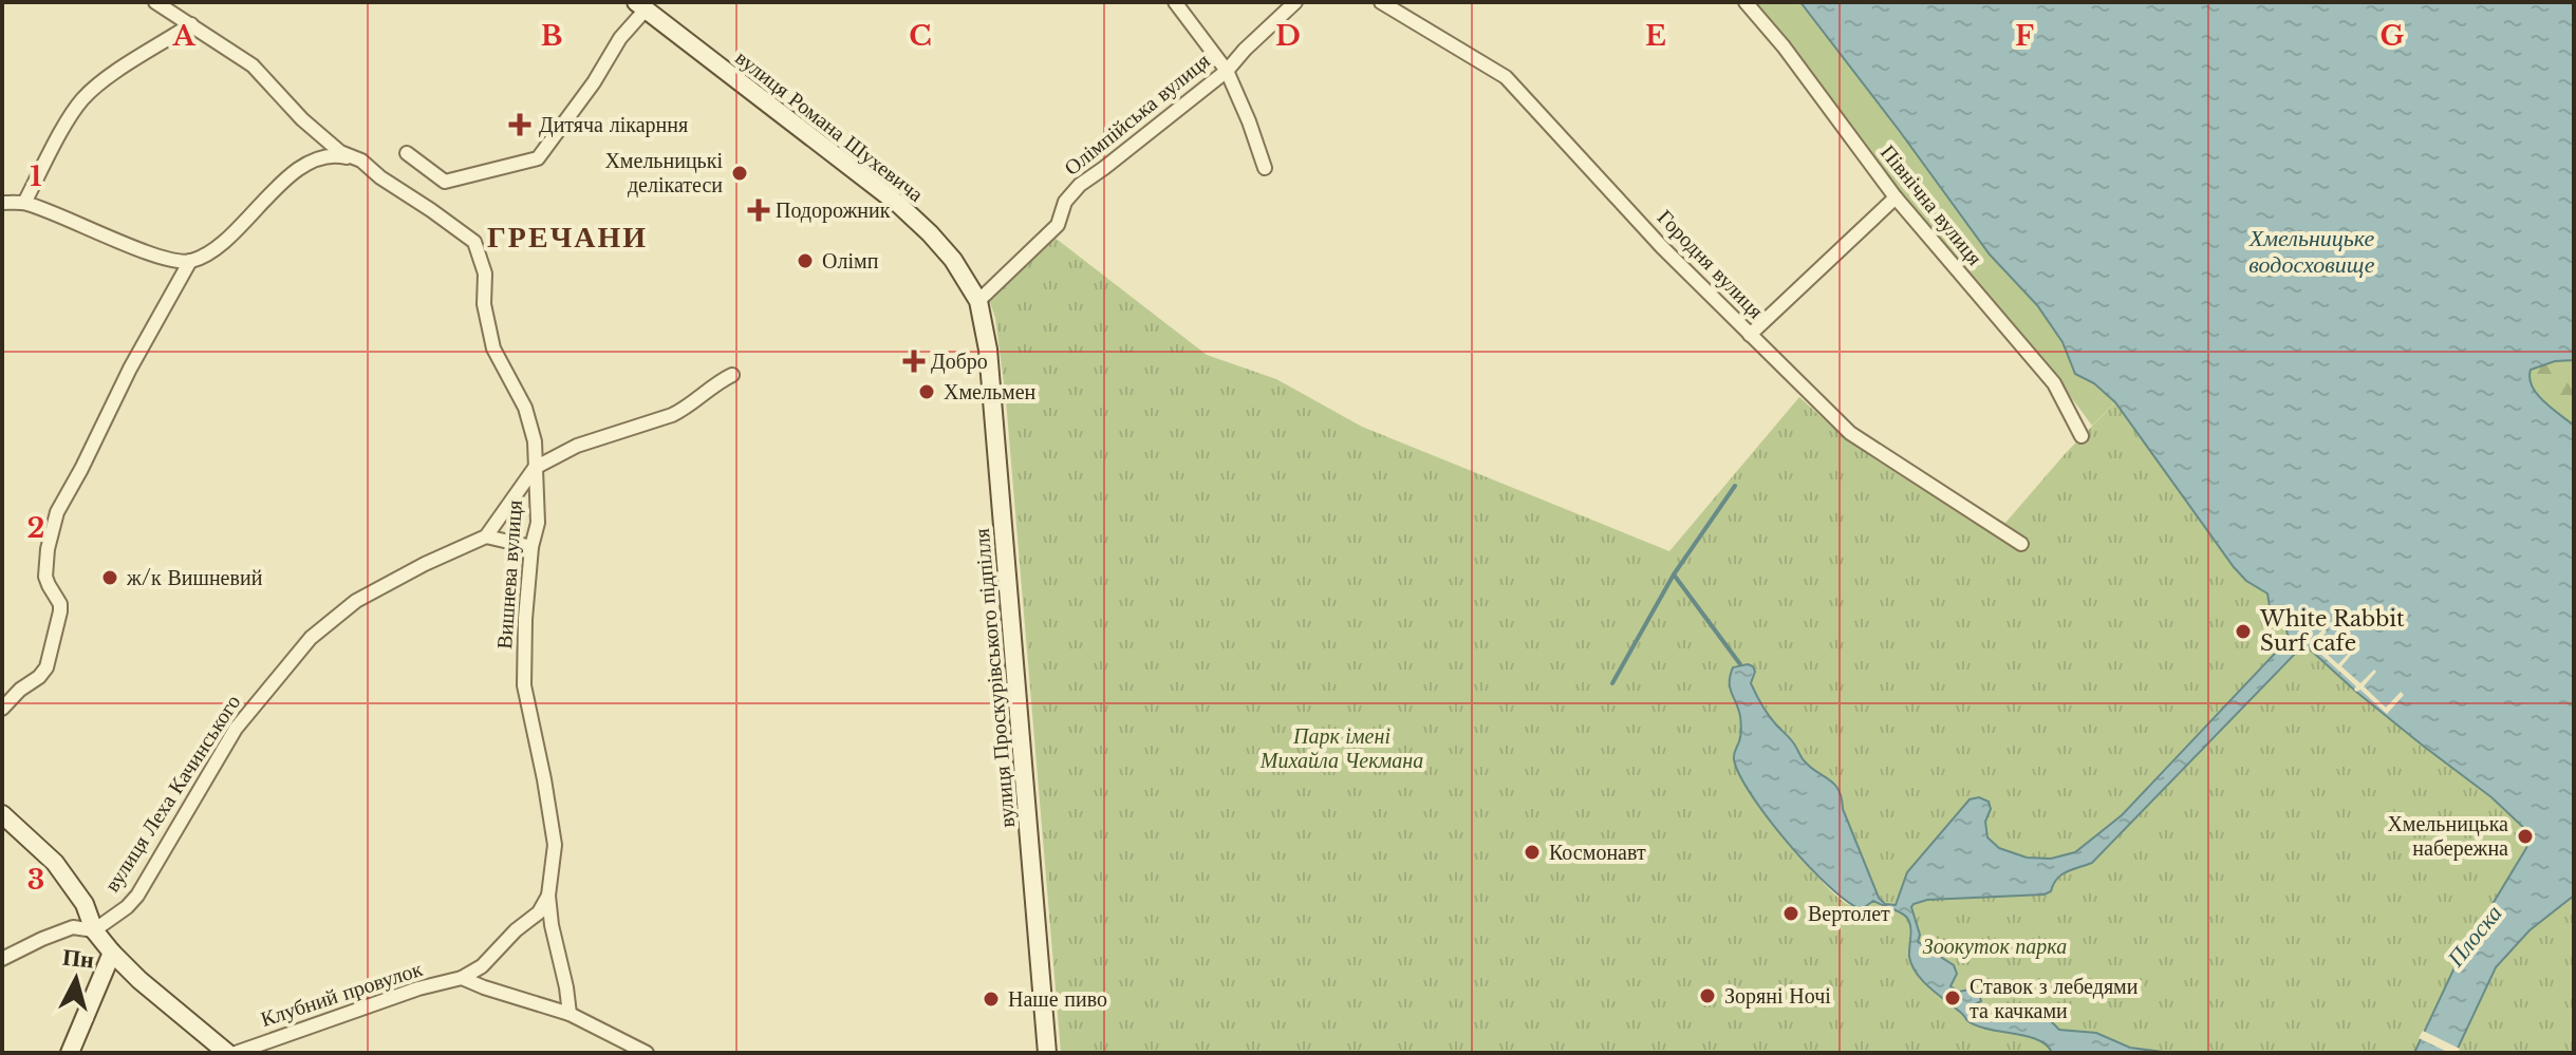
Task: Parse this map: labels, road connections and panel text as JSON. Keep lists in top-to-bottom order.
{
  "streets": {
    "main road": ["вулиця Романа Шухевича", "вулиця Проскурівського підпілля"],
    "street": [
      "Олімпійська вулиця",
      "Північна вулиця",
      "Городня вулиця",
      "Вишнева вулиця",
      "вулиця Леха Качинського",
      "Клубний провулок"
    ]
  },
  "crossings": [
    ["Олімпійська вулиця", "вулиця Романа Шухевича"],
    ["Олімпійська вулиця", "вулиця Проскурівського підпілля"],
    ["вулиця Романа Шухевича", "вулиця Проскурівського підпілля"]
  ],
  "districts": ["ГРЕЧАНИ"],
  "water": ["Хмельницьке водосховище", "Плоска"],
  "parks": ["Парк імені Михайла Чекмана", "Зоокуток парка"],
  "places": {
    "health": ["Дитяча лікарння", "Подорожник", "Добро"],
    "other": [
      "Хмельницькі делікатеси",
      "Олімп",
      "Хмельмен",
      "ж/к Вишневий",
      "White Rabbit Surf cafe",
      "Хмельницька набережна",
      "Космонавт",
      "Вертолет",
      "Зоряні Ночі",
      "Ставок з лебедями та качками",
      "Наше пиво"
    ]
  },
  "north": "top",
  "grid": {
    "columns": [
      "A",
      "B",
      "C",
      "D",
      "E",
      "F",
      "G"
    ],
    "rows": ["1", "2", "3"]
  }
}
